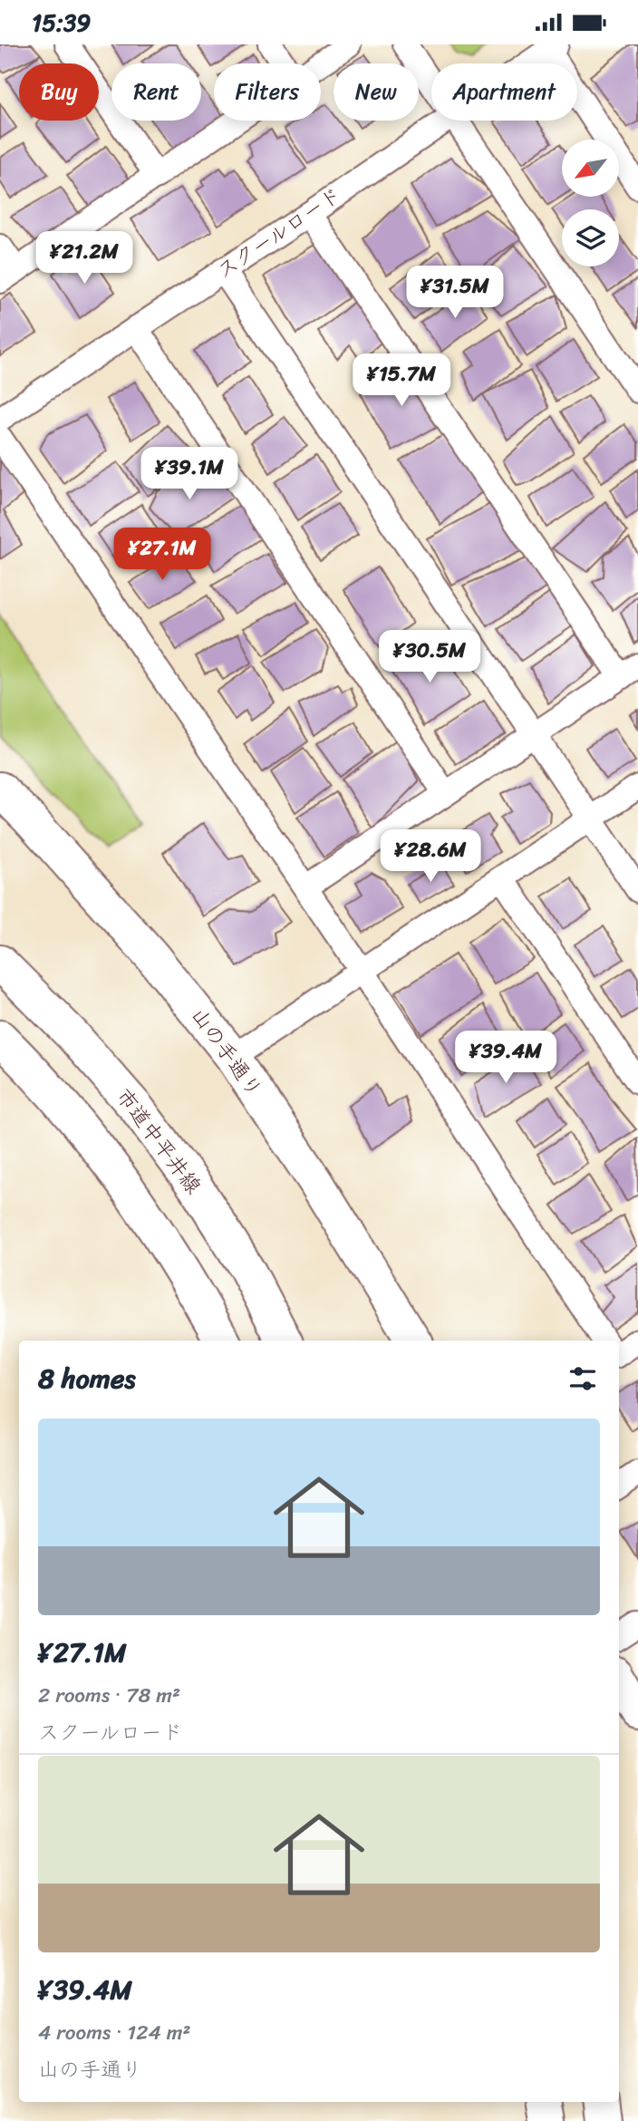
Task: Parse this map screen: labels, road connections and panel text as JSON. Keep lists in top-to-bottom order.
{
  "streets": {
    "street": ["スクールロード", "山の手通り", "市道中平井線"]
  },
  "north": "bottom left",
  "page": {
    "status": "15:39",
    "chip": [
      "Buy",
      "Rent",
      "Filters",
      "New",
      "Apartment"
    ],
    "price": [
      "¥21.2M",
      "¥31.5M",
      "¥15.7M",
      "¥39.1M",
      "¥27.1M",
      "¥30.5M",
      "¥28.6M",
      "¥39.4M"
    ],
    "heading": "8 homes",
    "list": [
      {
        "name": "¥27.1M",
        "note": "2 rooms · 78 m² · スクールロード"
      },
      {
        "name": "¥39.4M",
        "note": "4 rooms · 124 m² · 山の手通り"
      }
    ]
  }
}
